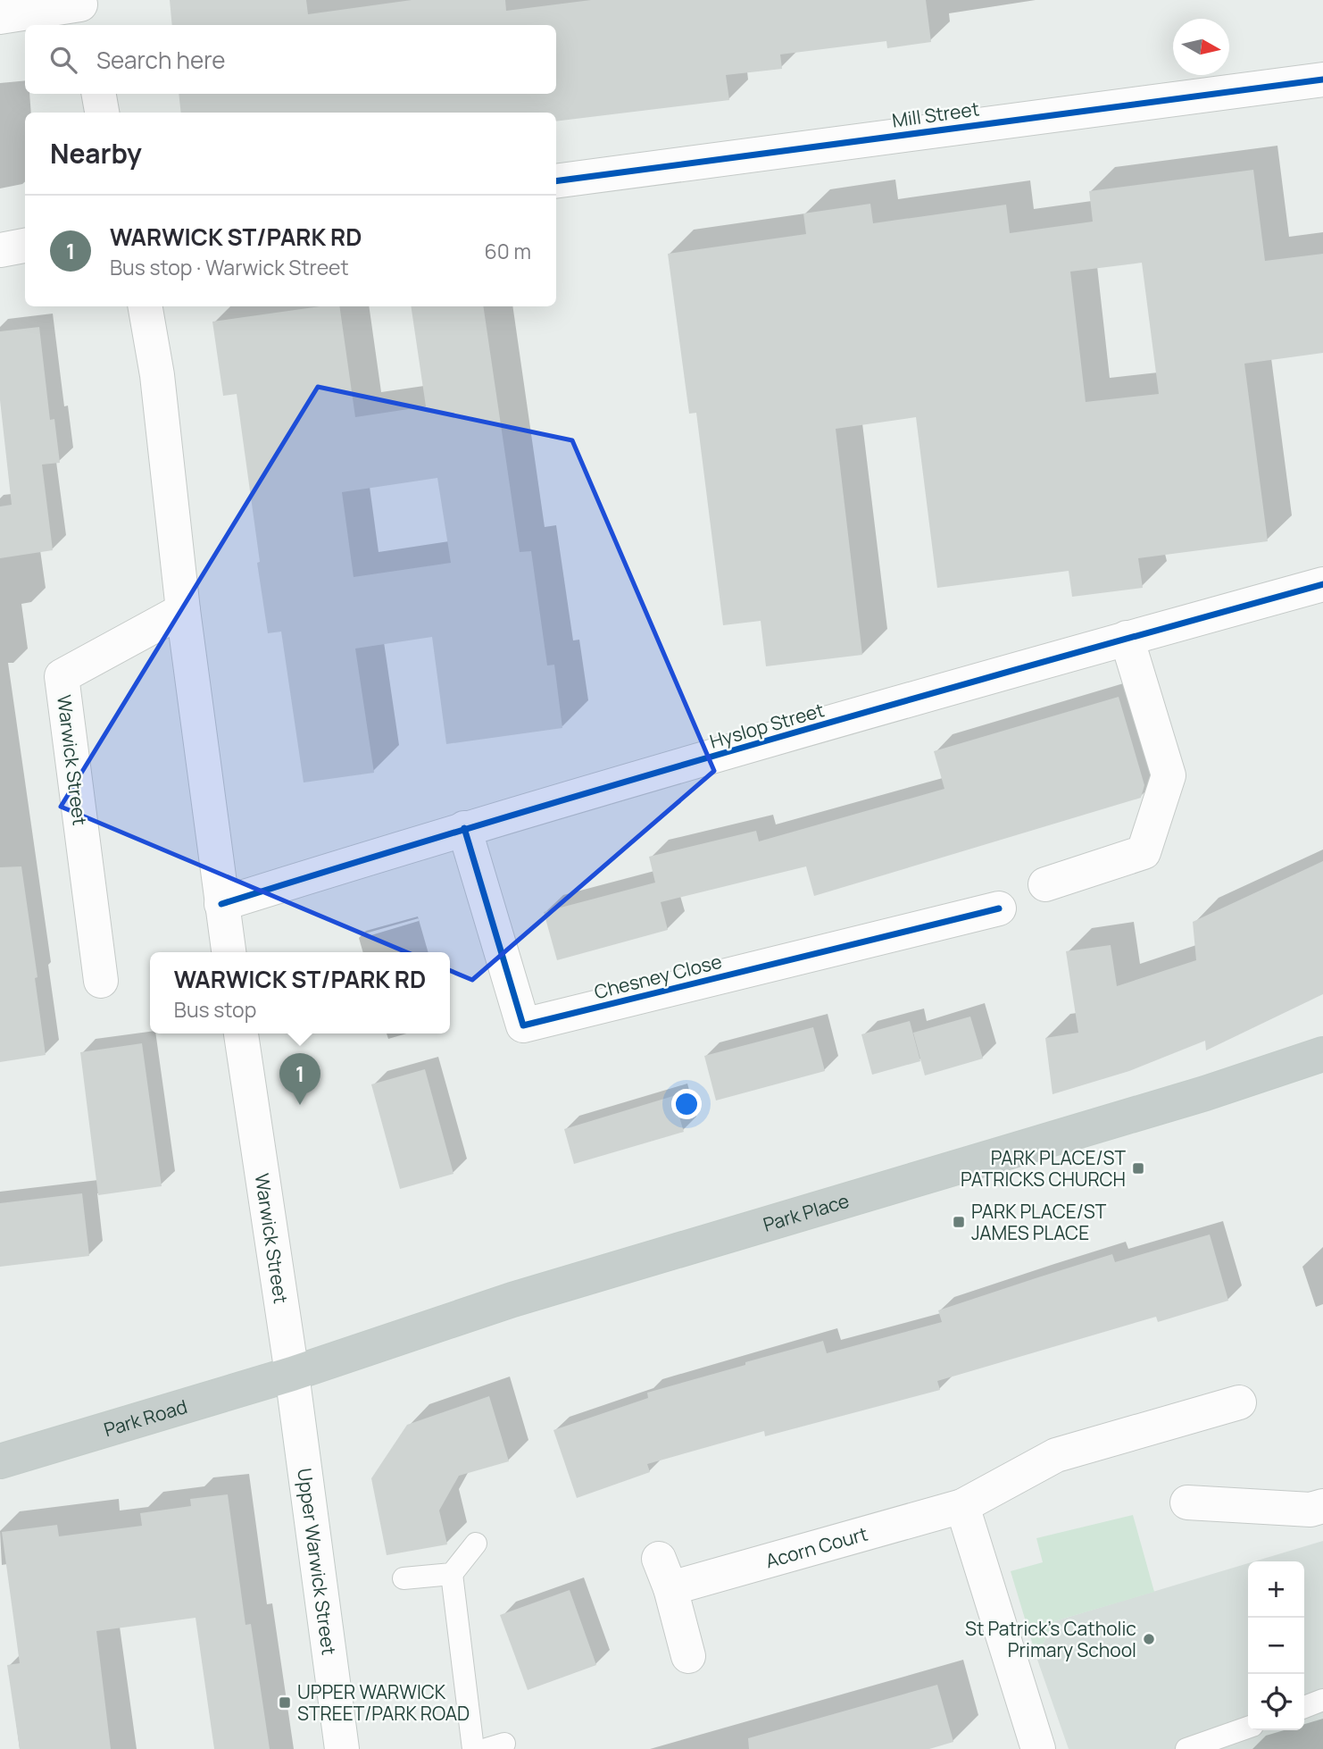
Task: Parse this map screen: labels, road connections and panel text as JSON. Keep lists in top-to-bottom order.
{
  "streets": {
    "highway": ["Park Place", "Park Road"],
    "street": [
      "Mill Street",
      "Hyslop Street",
      "Warwick Street",
      "Chesney Close",
      "Acorn Court",
      "Upper Warwick Street"
    ]
  },
  "crossings": [
    ["Hyslop Street", "Chesney Close"],
    ["Warwick Street", "Park Place"],
    ["Warwick Street", "Park Road"],
    ["Warwick Street", "Upper Warwick Street"],
    ["Park Place", "Park Road"],
    ["Park Place", "Upper Warwick Street"],
    ["Park Road", "Upper Warwick Street"]
  ],
  "places": {
    "transit": ["PARK PLACE/ST PATRICKS CHURCH", "PARK PLACE/ST JAMES PLACE", "UPPER WARWICK STREET/PARK ROAD"],
    "other": ["St Patrick's Catholic Primary School"]
  },
  "north": "right",
  "page": {
    "search": "Search here",
    "heading": "Nearby",
    "list": [
      {
        "mark": "1",
        "name": "WARWICK ST/PARK RD",
        "note": "Bus stop · Warwick Street",
        "value": "60 m"
      }
    ],
    "popup": ["WARWICK ST/PARK RD", "Bus stop"],
    "pins": "1",
    "map_buttons": ["+", "−"]
  }
}
